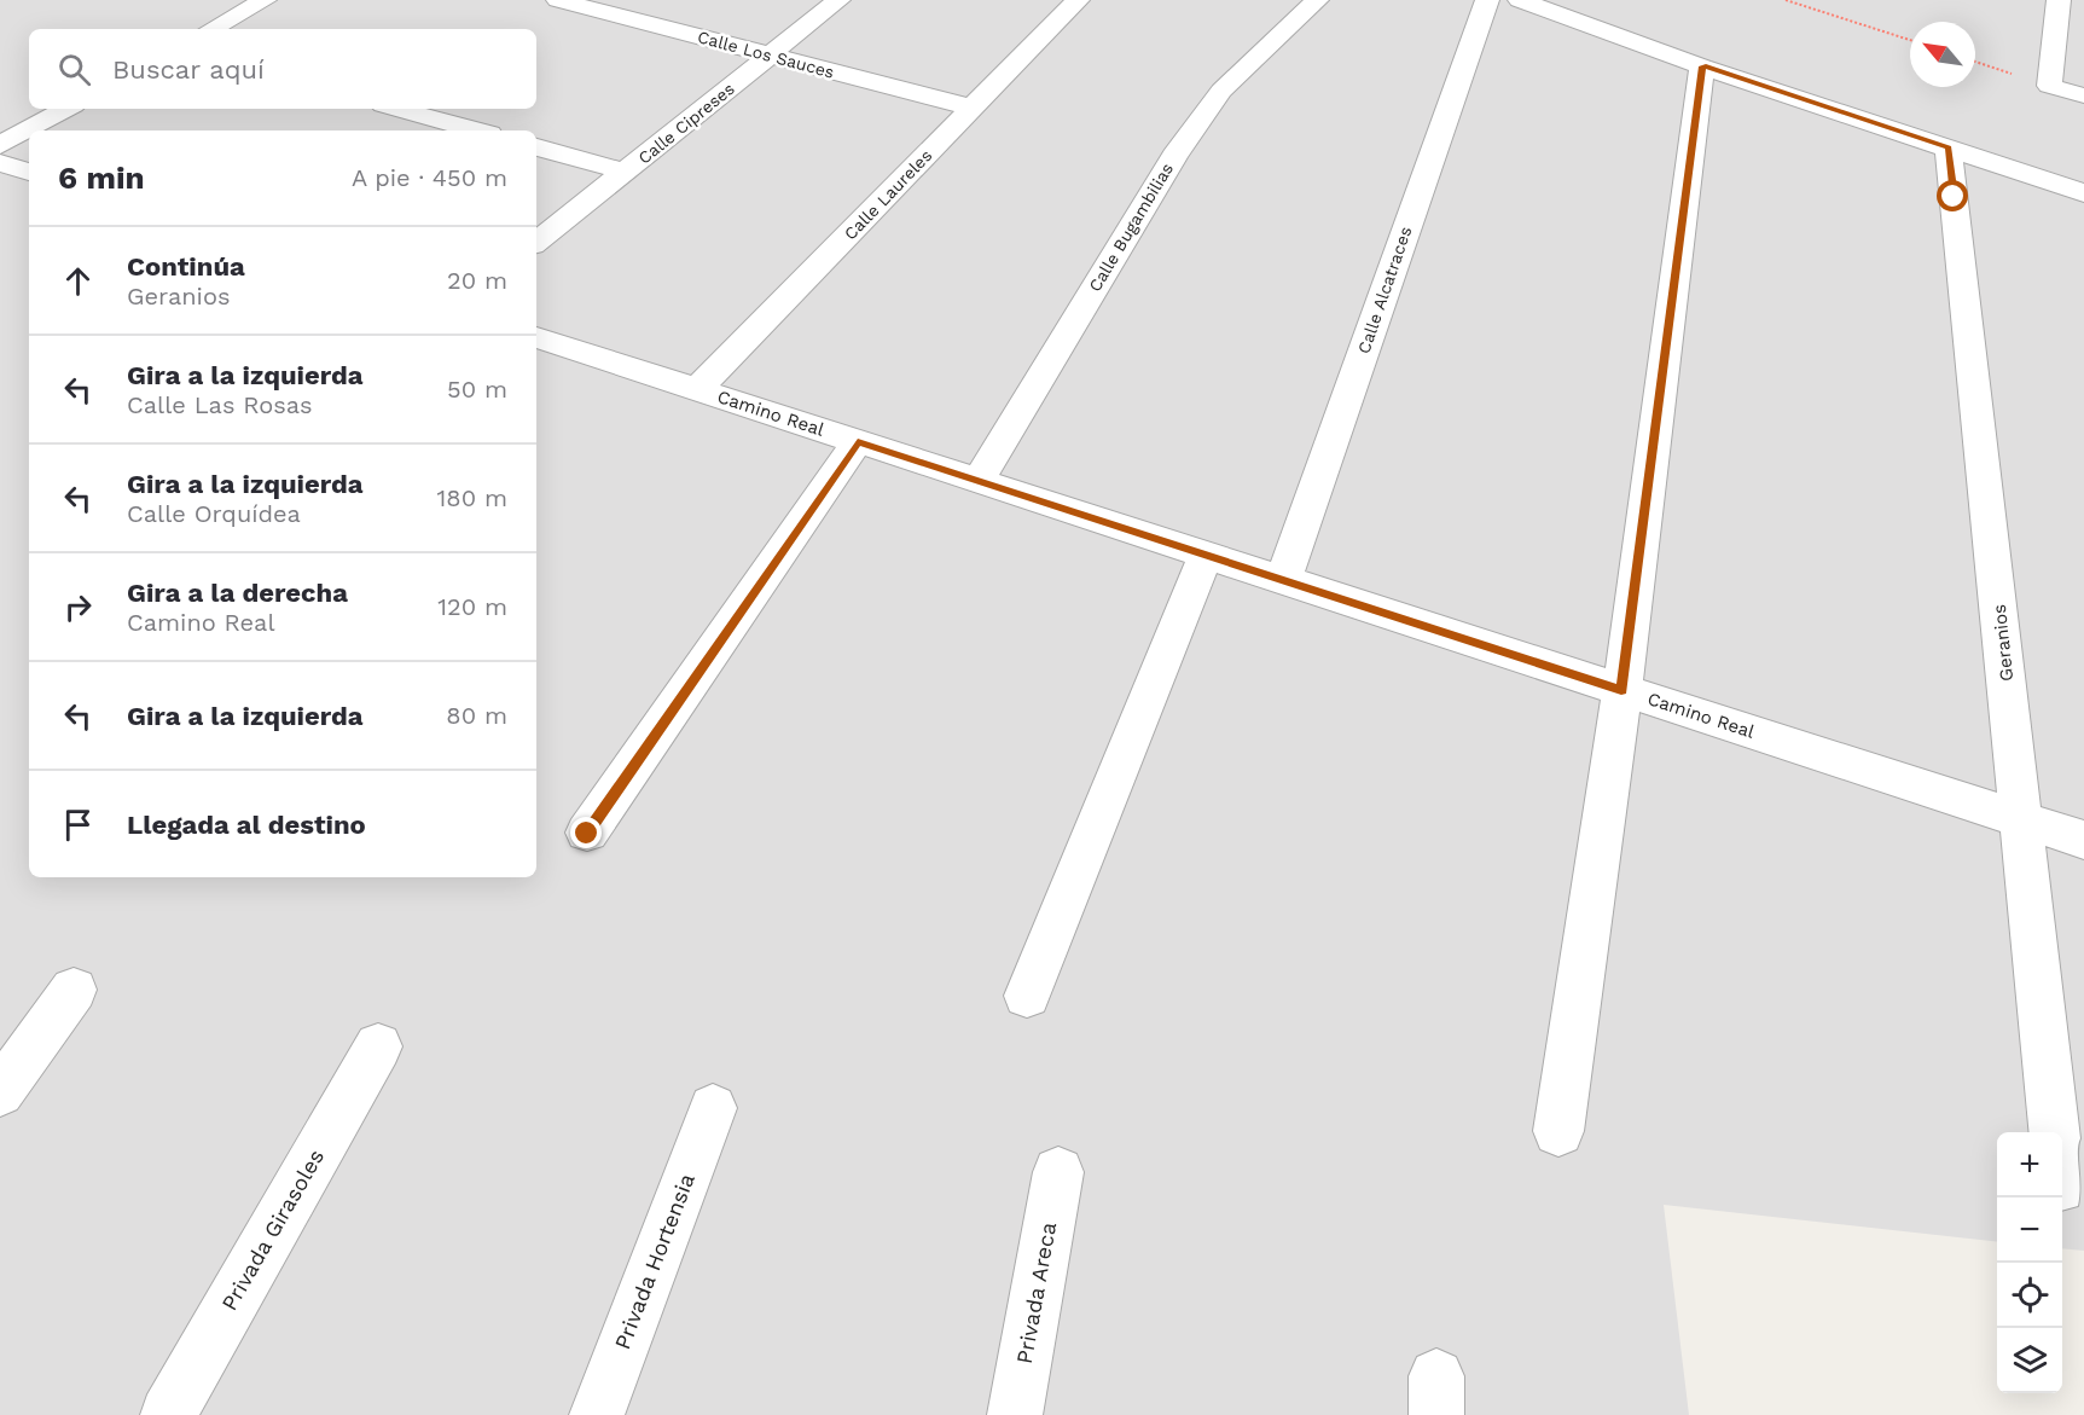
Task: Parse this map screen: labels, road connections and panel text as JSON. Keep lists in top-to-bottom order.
{
  "streets": {
    "street": [
      "Calle Los Sauces",
      "Calle Cipreses",
      "Calle Laureles",
      "Calle Bugambilias",
      "Calle Alcatraces",
      "Camino Real",
      "Geranios",
      "Privada Girasoles",
      "Privada Hortensia",
      "Privada Areca"
    ]
  },
  "crossings": [
    ["Calle Los Sauces", "Calle Cipreses"],
    ["Calle Los Sauces", "Calle Laureles"],
    ["Calle Laureles", "Camino Real"],
    ["Calle Bugambilias", "Camino Real"],
    ["Calle Alcatraces", "Camino Real"],
    ["Camino Real", "Geranios"]
  ],
  "north": "top left",
  "page": {
    "search": "Buscar aquí",
    "heading": ["6 min", "A pie · 450 m"],
    "list": [
      ["Continúa", "Geranios", "20 m"],
      ["Gira a la izquierda", "Calle Las Rosas", "50 m"],
      ["Gira a la izquierda", "Calle Orquídea", "180 m"],
      ["Gira a la derecha", "Camino Real", "120 m"],
      ["Gira a la izquierda", "80 m"],
      "Llegada al destino"
    ],
    "map_buttons": ["+", "−"]
  }
}
